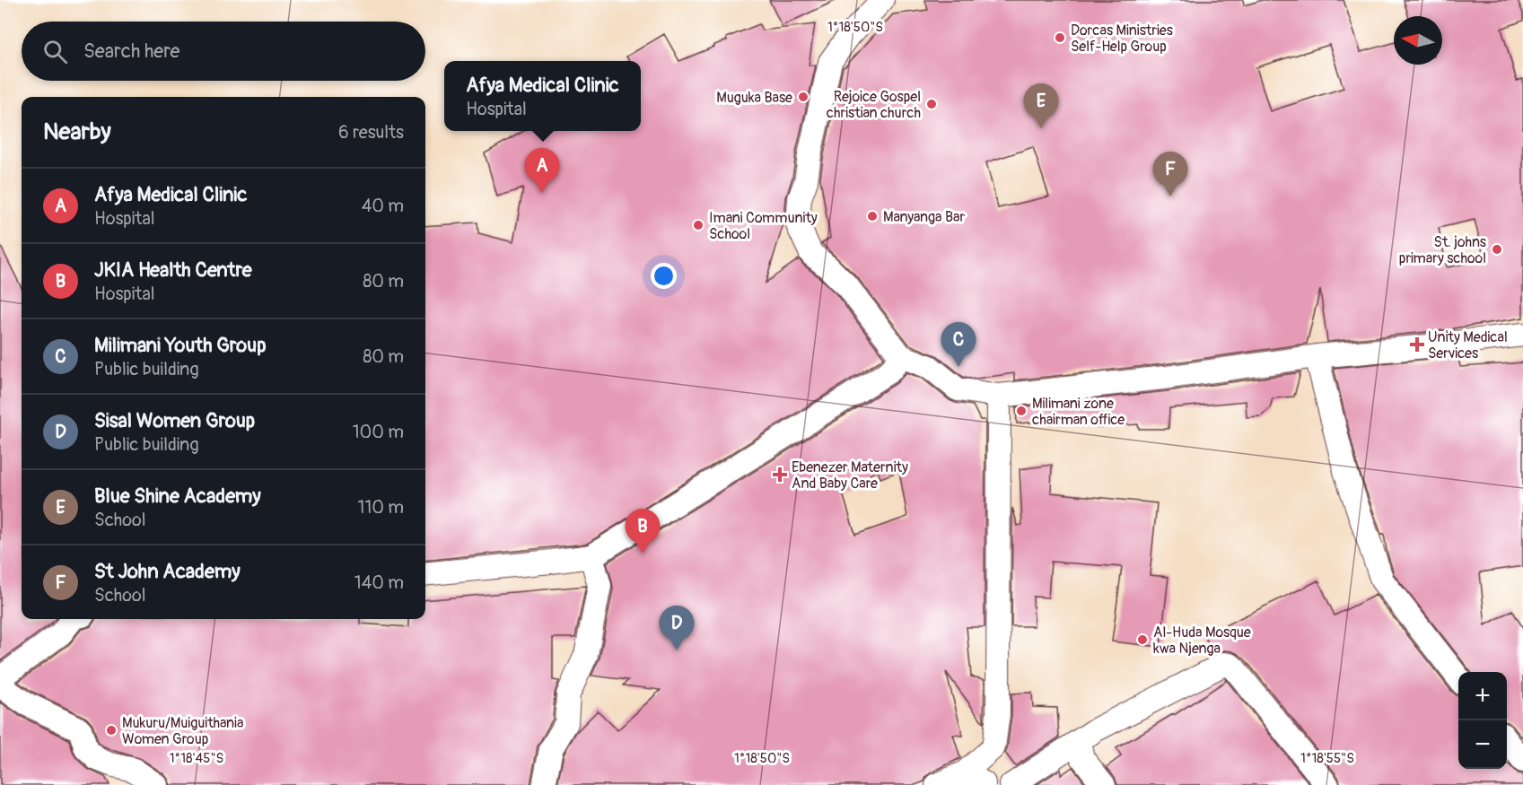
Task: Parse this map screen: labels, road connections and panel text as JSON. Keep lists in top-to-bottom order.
{
  "places": {
    "other": [
      "Dorcas Ministries Self-Help Group",
      "Muguka Base",
      "Rejoice Gospel christian church",
      "Manyanga Bar",
      "Imani Community School",
      "St. johns primary school",
      "Milimani zone chairman office",
      "Al-Huda Mosque kwa Njenga",
      "Mukuru/Muiguithania Women Group"
    ],
    "health": ["Unity Medical Services", "Ebenezer Maternity And Baby Care"]
  },
  "north": "left",
  "page": {
    "search": "Search here",
    "popup": ["Afya Medical Clinic", "Hospital"],
    "pins": [
      "E",
      "A",
      "F",
      "C",
      "B",
      "D"
    ],
    "heading": ["Nearby", "6 results"],
    "list": [
      {
        "mark": "A",
        "name": "Afya Medical Clinic",
        "note": "Hospital",
        "value": "40 m"
      },
      {
        "mark": "B",
        "name": "JKIA Health Centre",
        "note": "Hospital",
        "value": "80 m"
      },
      {
        "mark": "C",
        "name": "Milimani Youth Group",
        "note": "Public building",
        "value": "80 m"
      },
      {
        "mark": "D",
        "name": "Sisal Women Group",
        "note": "Public building",
        "value": "100 m"
      },
      {
        "mark": "E",
        "name": "Blue Shine Academy",
        "note": "School",
        "value": "110 m"
      },
      {
        "mark": "F",
        "name": "St John Academy",
        "note": "School",
        "value": "140 m"
      }
    ],
    "map_buttons": ["+", "−"]
  },
  "coordinates": ["1°18'50\"S", "1°18'45\"S", "1°18'55\"S"]
}
